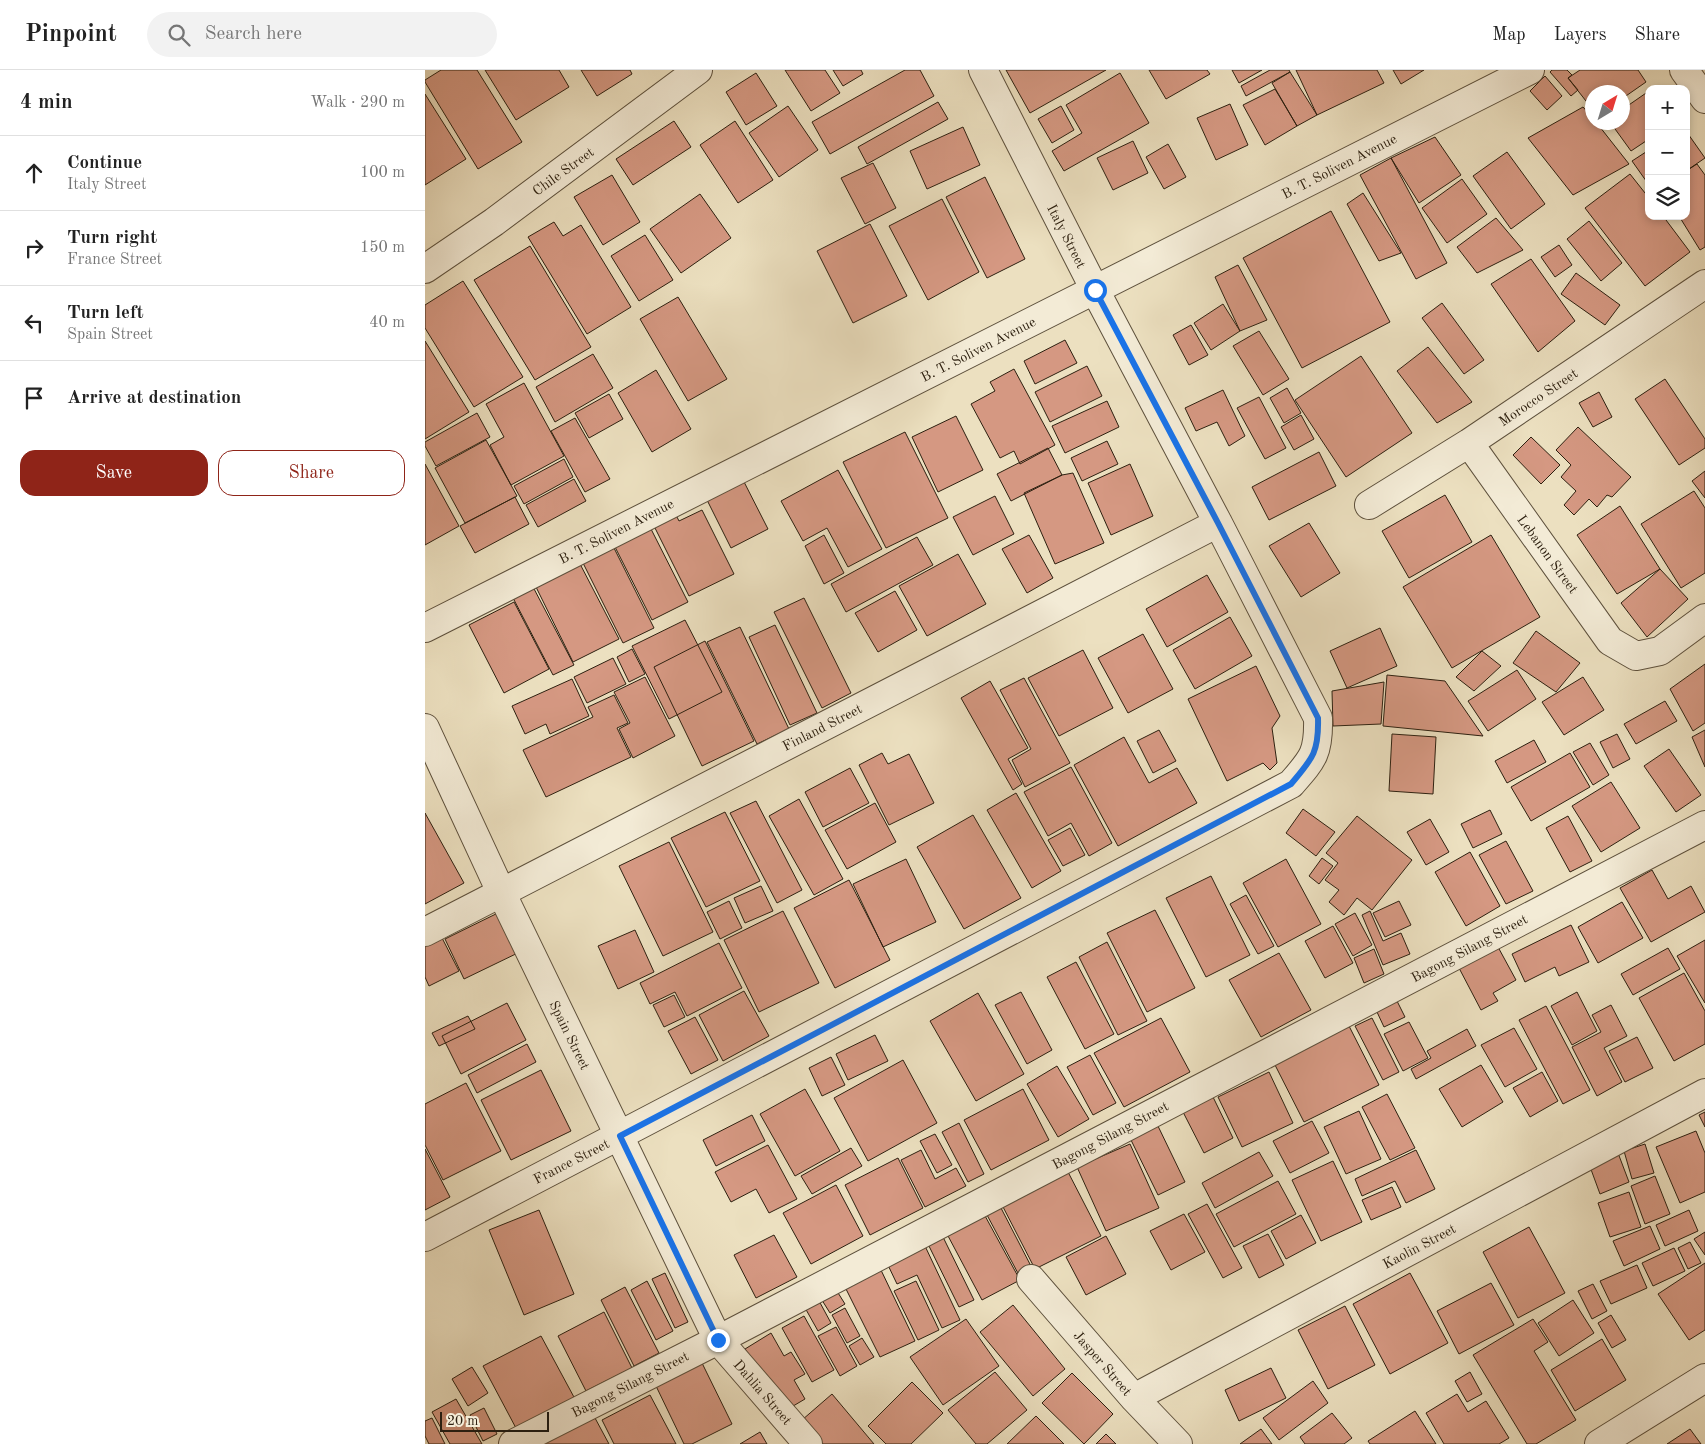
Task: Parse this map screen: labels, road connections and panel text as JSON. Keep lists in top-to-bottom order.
{
  "streets": {
    "street": [
      "B. T. Soliven Avenue",
      "Chile Street",
      "Italy Street",
      "Morocco Street",
      "Lebanon Street",
      "Finland Street",
      "Bagong Silang Street",
      "Spain Street",
      "France Street",
      "Kaolin Street",
      "Jasper Street",
      "Dahlia Street"
    ]
  },
  "crossings": [
    ["B. T. Soliven Avenue", "Italy Street"],
    ["Italy Street", "Finland Street"],
    ["Italy Street", "France Street"],
    ["Morocco Street", "Lebanon Street"],
    ["Finland Street", "Spain Street"],
    ["Bagong Silang Street", "Spain Street"],
    ["Bagong Silang Street", "Dahlia Street"],
    ["Spain Street", "France Street"],
    ["Spain Street", "Dahlia Street"],
    ["Kaolin Street", "Jasper Street"]
  ],
  "scale_bar": "20 m",
  "north": "top right",
  "page": {
    "header": "Pinpoint",
    "search": "Search here",
    "nav": ["Map", "Layers", "Share"],
    "heading": ["4 min", "Walk · 290 m"],
    "map_buttons": ["+", "−"],
    "list": [
      ["Continue", "Italy Street", "100 m"],
      ["Turn right", "France Street", "150 m"],
      ["Turn left", "Spain Street", "40 m"],
      "Arrive at destination"
    ],
    "buttons": ["Save", "Share"],
    "scale": "20 m"
  }
}
